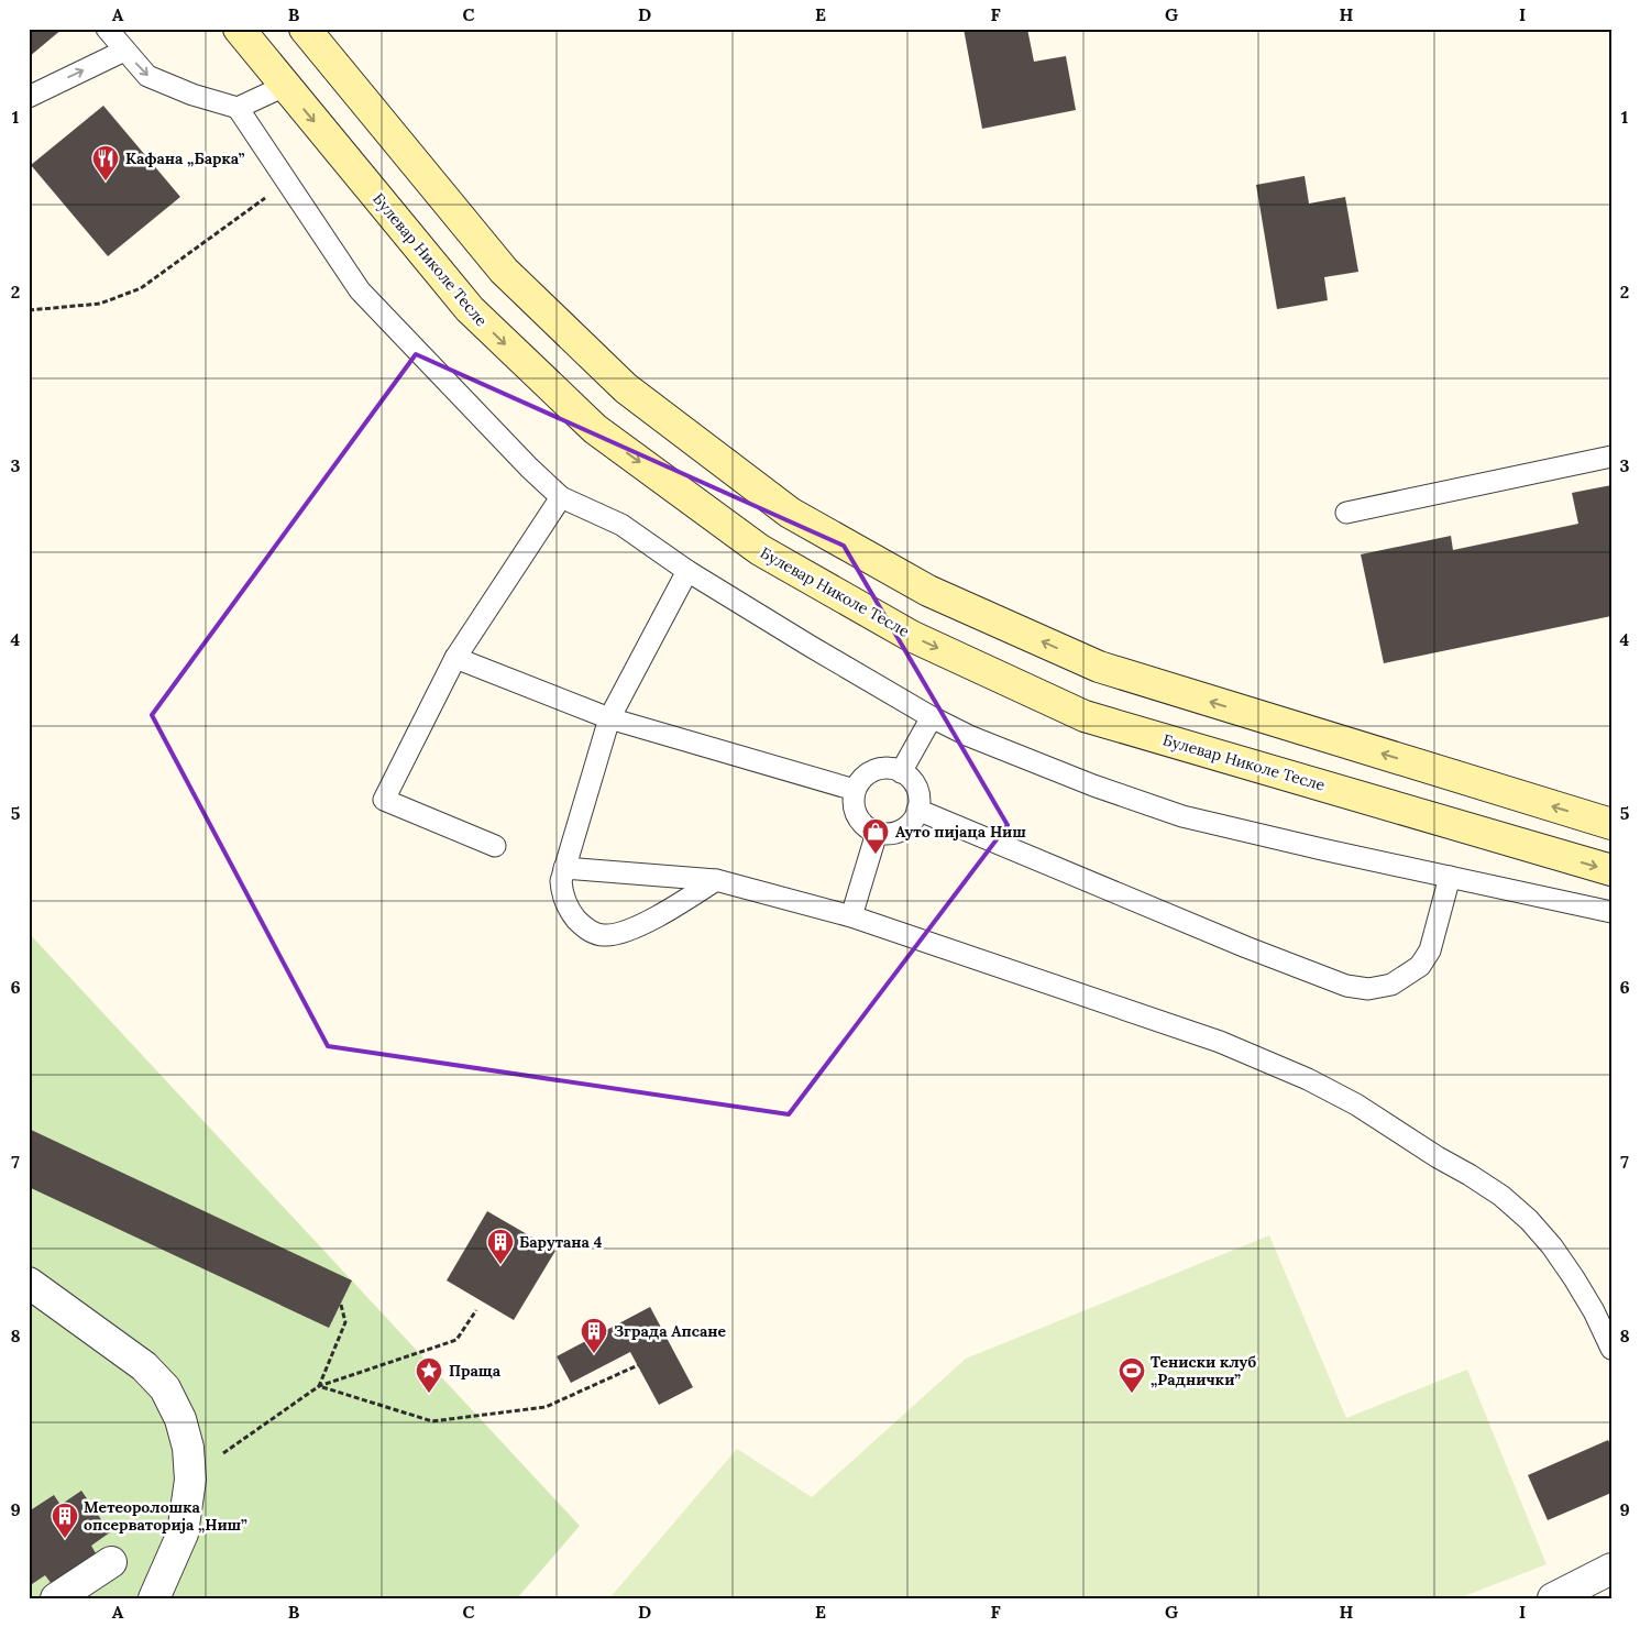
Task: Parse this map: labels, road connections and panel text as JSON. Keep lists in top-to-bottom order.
{
  "streets": {
    "main road": ["Булевар Николе Тесле"]
  },
  "places": {
    "restaurant": ["Кафана „Барка”"],
    "shop": ["Ауто пијаца Ниш"],
    "building": ["Барутана 4", "Зграда Апсане", "Метеоролошка опсерваторија „Ниш”"],
    "place": ["Праща"],
    "sports": ["Тениски клуб „Раднички”"]
  },
  "grid": {
    "columns": [
      "A",
      "B",
      "C",
      "D",
      "E",
      "F",
      "G",
      "H",
      "I"
    ],
    "rows": [
      "1",
      "2",
      "3",
      "4",
      "5",
      "6",
      "7",
      "8",
      "9"
    ]
  }
}
